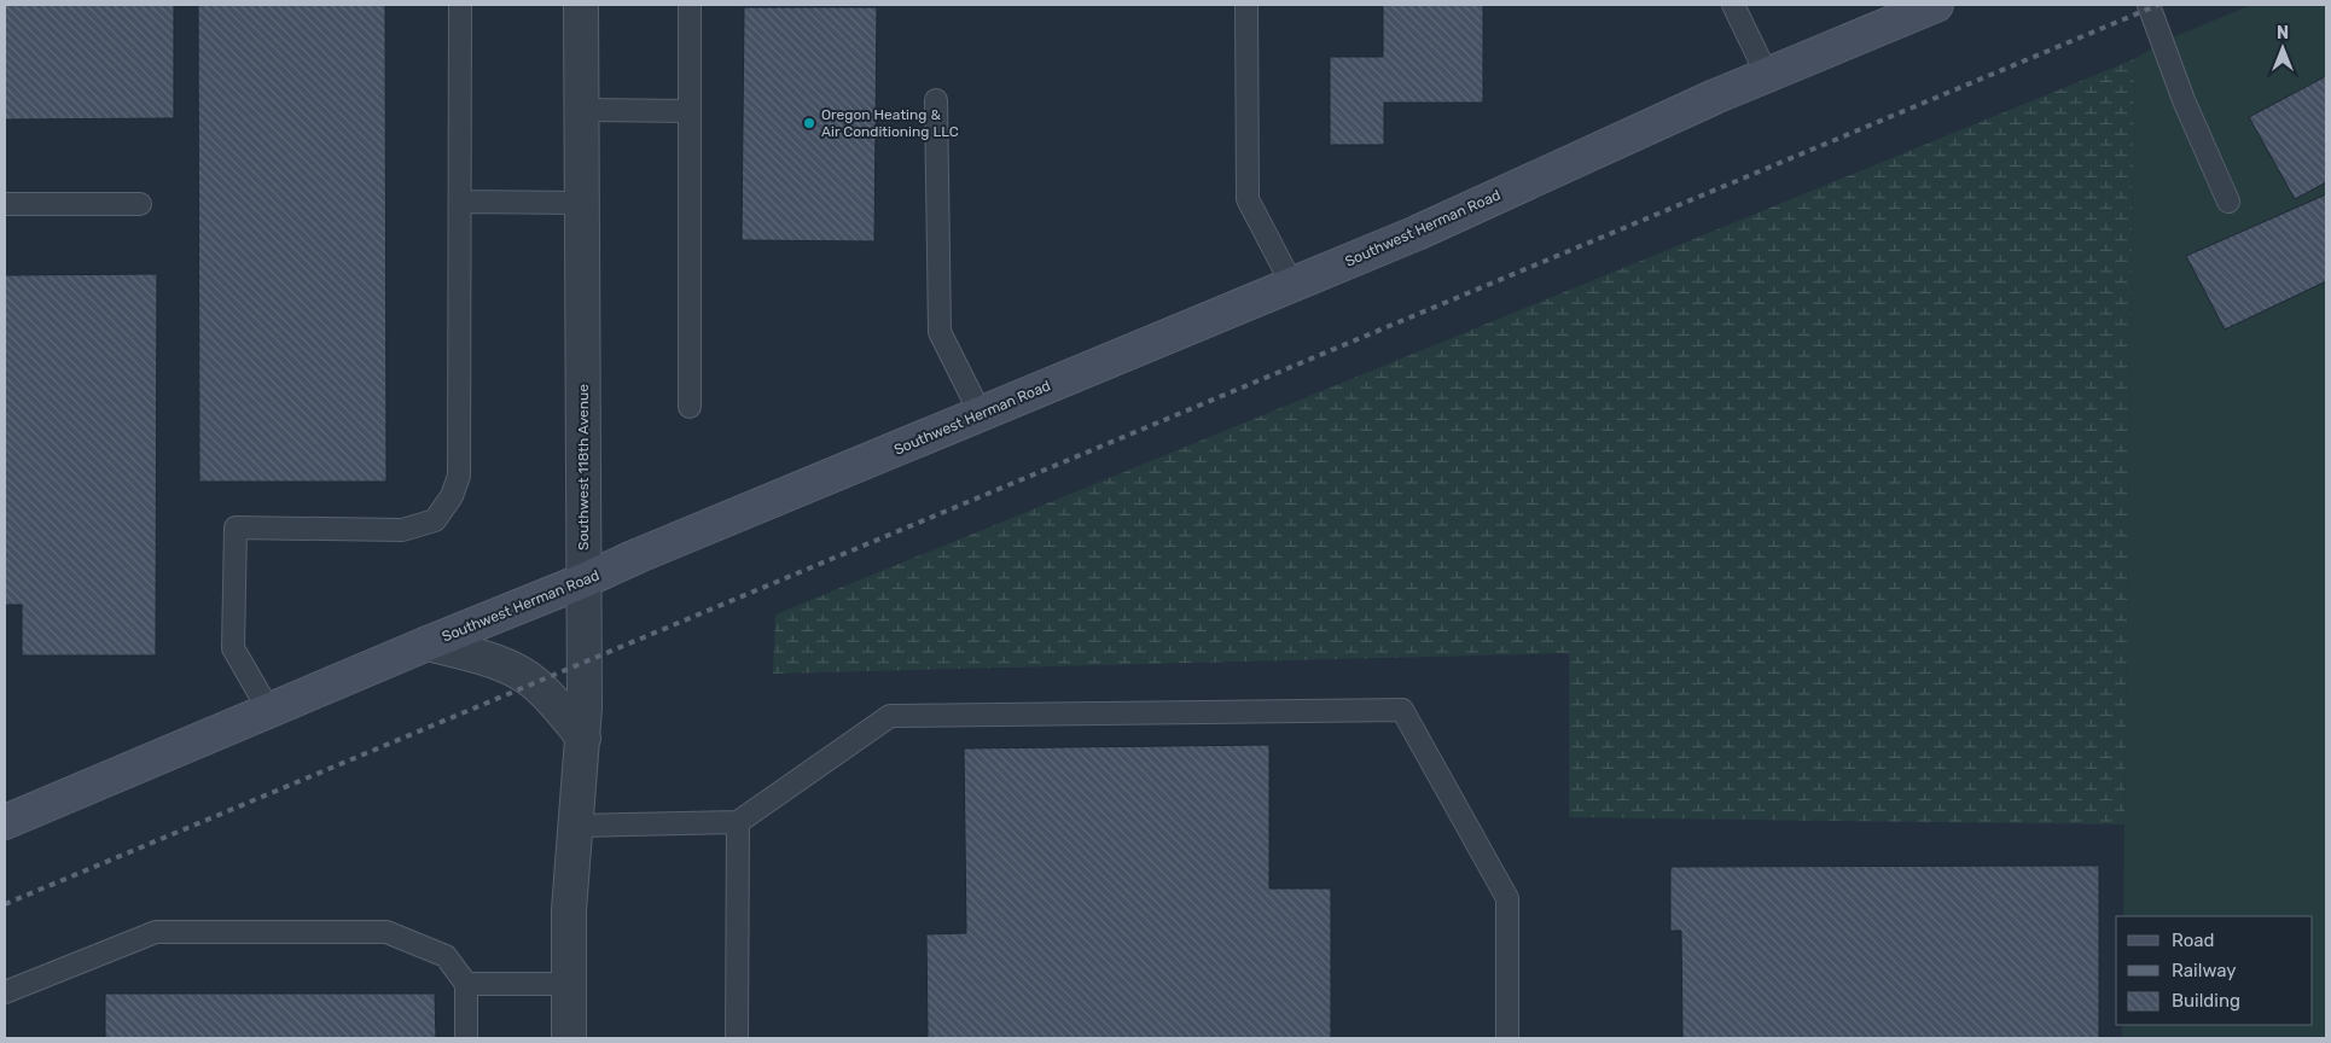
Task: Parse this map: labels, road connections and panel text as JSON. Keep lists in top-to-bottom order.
{
  "streets": {
    "main road": ["Southwest Herman Road"],
    "street": ["Southwest 118th Avenue"]
  },
  "crossings": [
    ["Southwest Herman Road", "Southwest 118th Avenue"]
  ],
  "places": ["Oregon Heating & Air Conditioning LLC"],
  "legend": ["Road", "Railway", "Building"],
  "north": "top"
}
